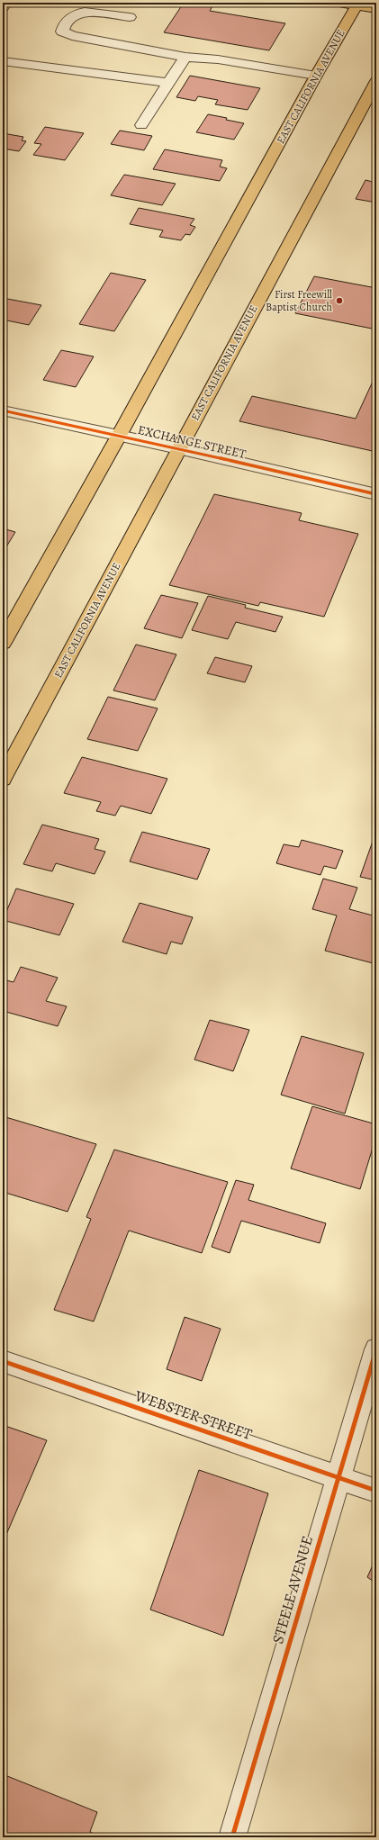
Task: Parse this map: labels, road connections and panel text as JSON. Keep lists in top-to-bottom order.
{
  "streets": {
    "main road": ["EAST CALIFORNIA AVENUE"],
    "street": ["EXCHANGE STREET", "WEBSTER STREET", "STEELE AVENUE"]
  },
  "crossings": [
    ["EAST CALIFORNIA AVENUE", "EXCHANGE STREET"],
    ["WEBSTER STREET", "STEELE AVENUE"]
  ],
  "places": ["First Freewill Baptist Church"]
}
